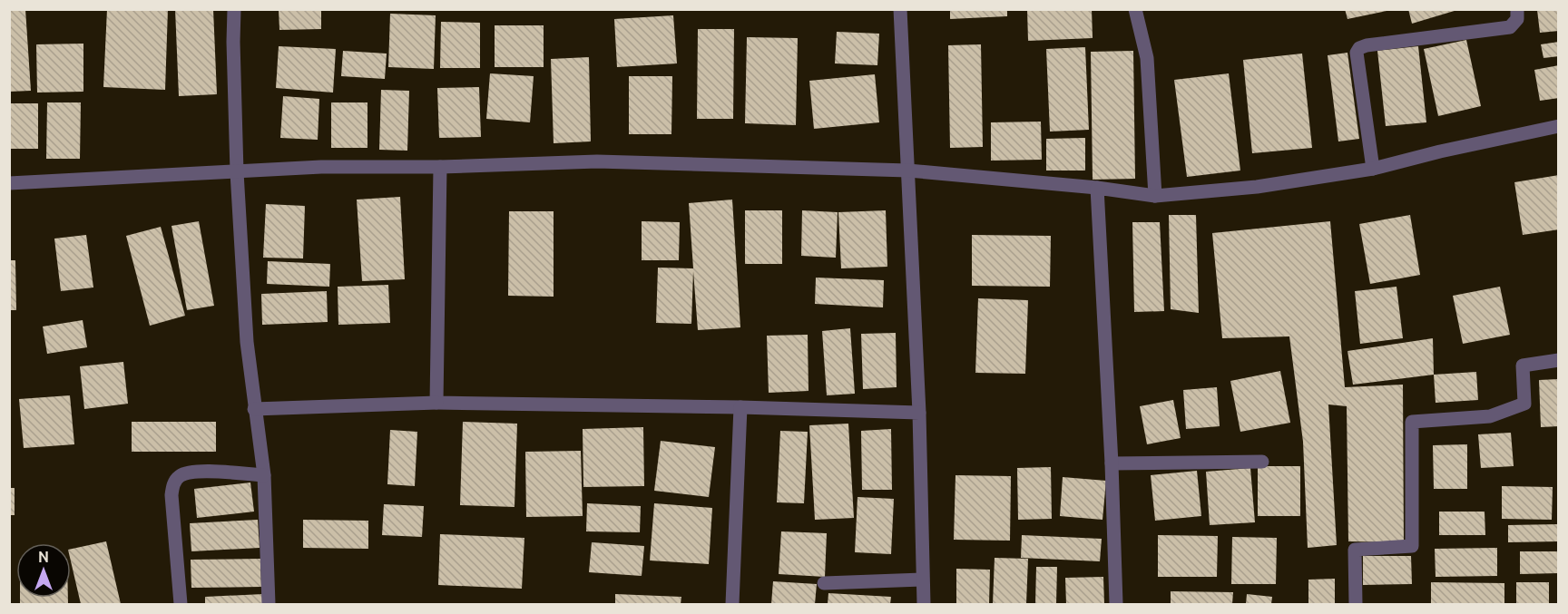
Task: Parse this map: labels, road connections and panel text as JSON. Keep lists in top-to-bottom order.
{
  "north": "top"
}
